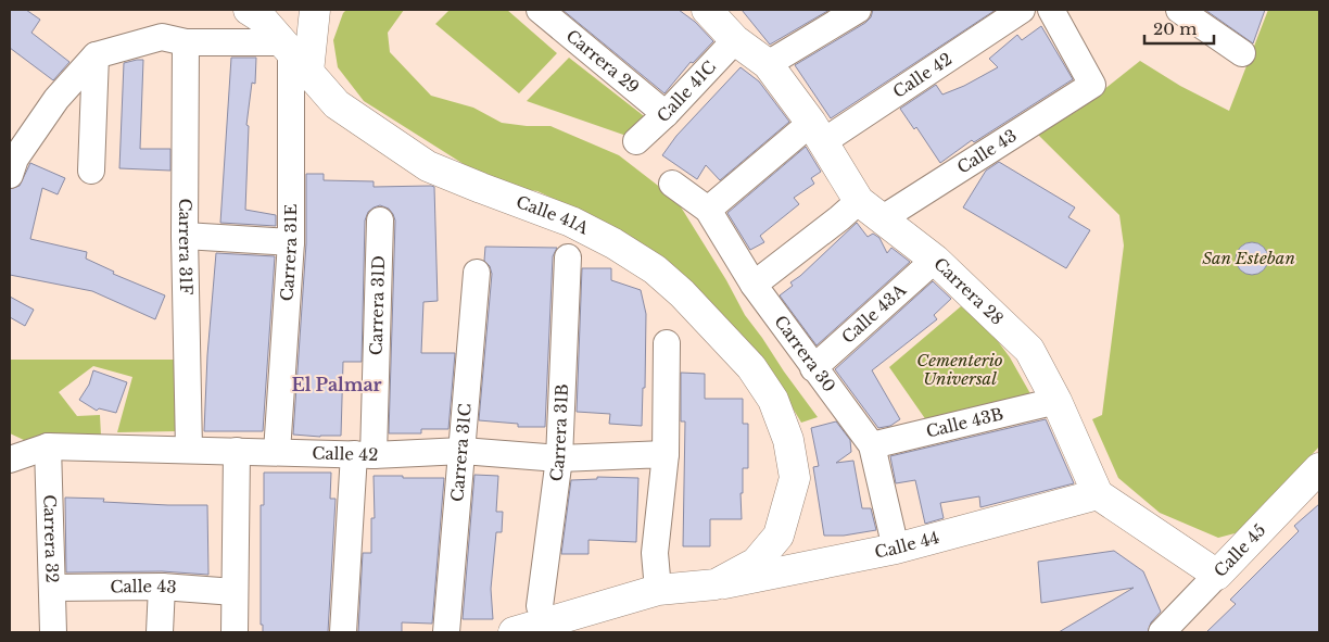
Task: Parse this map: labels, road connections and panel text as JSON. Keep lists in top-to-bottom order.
{
  "streets": {
    "street": [
      "Carrera 29",
      "Calle 42",
      "Calle 41C",
      "Calle 43",
      "Calle 41A",
      "Carrera 31F",
      "Carrera 31E",
      "Carrera 28",
      "Carrera 31D",
      "Calle 43A",
      "Carrera 30",
      "Calle 43B",
      "Carrera 31B",
      "Carrera 31C",
      "Carrera 32",
      "Calle 44",
      "Calle 45"
    ]
  },
  "crossings": [
    ["Carrera 29", "Calle 41C"],
    ["Calle 42", "Carrera 31F"],
    ["Calle 42", "Carrera 31E"],
    ["Calle 42", "Carrera 28"],
    ["Calle 42", "Carrera 31D"],
    ["Calle 42", "Carrera 30"],
    ["Calle 42", "Carrera 31B"],
    ["Calle 42", "Carrera 31C"],
    ["Calle 42", "Carrera 32"],
    ["Calle 41C", "Carrera 28"],
    ["Calle 43", "Carrera 28"],
    ["Calle 43", "Carrera 32"],
    ["Calle 41A", "Carrera 31E"],
    ["Calle 41A", "Calle 44"],
    ["Carrera 28", "Calle 43A"],
    ["Carrera 28", "Calle 43B"],
    ["Carrera 28", "Calle 44"],
    ["Calle 43A", "Carrera 30"],
    ["Carrera 30", "Calle 43B"],
    ["Carrera 30", "Calle 44"]
  ],
  "districts": ["El Palmar"],
  "parks": ["San Esteban", "Cementerio Universal"],
  "scale_bar": "20 m"
}
